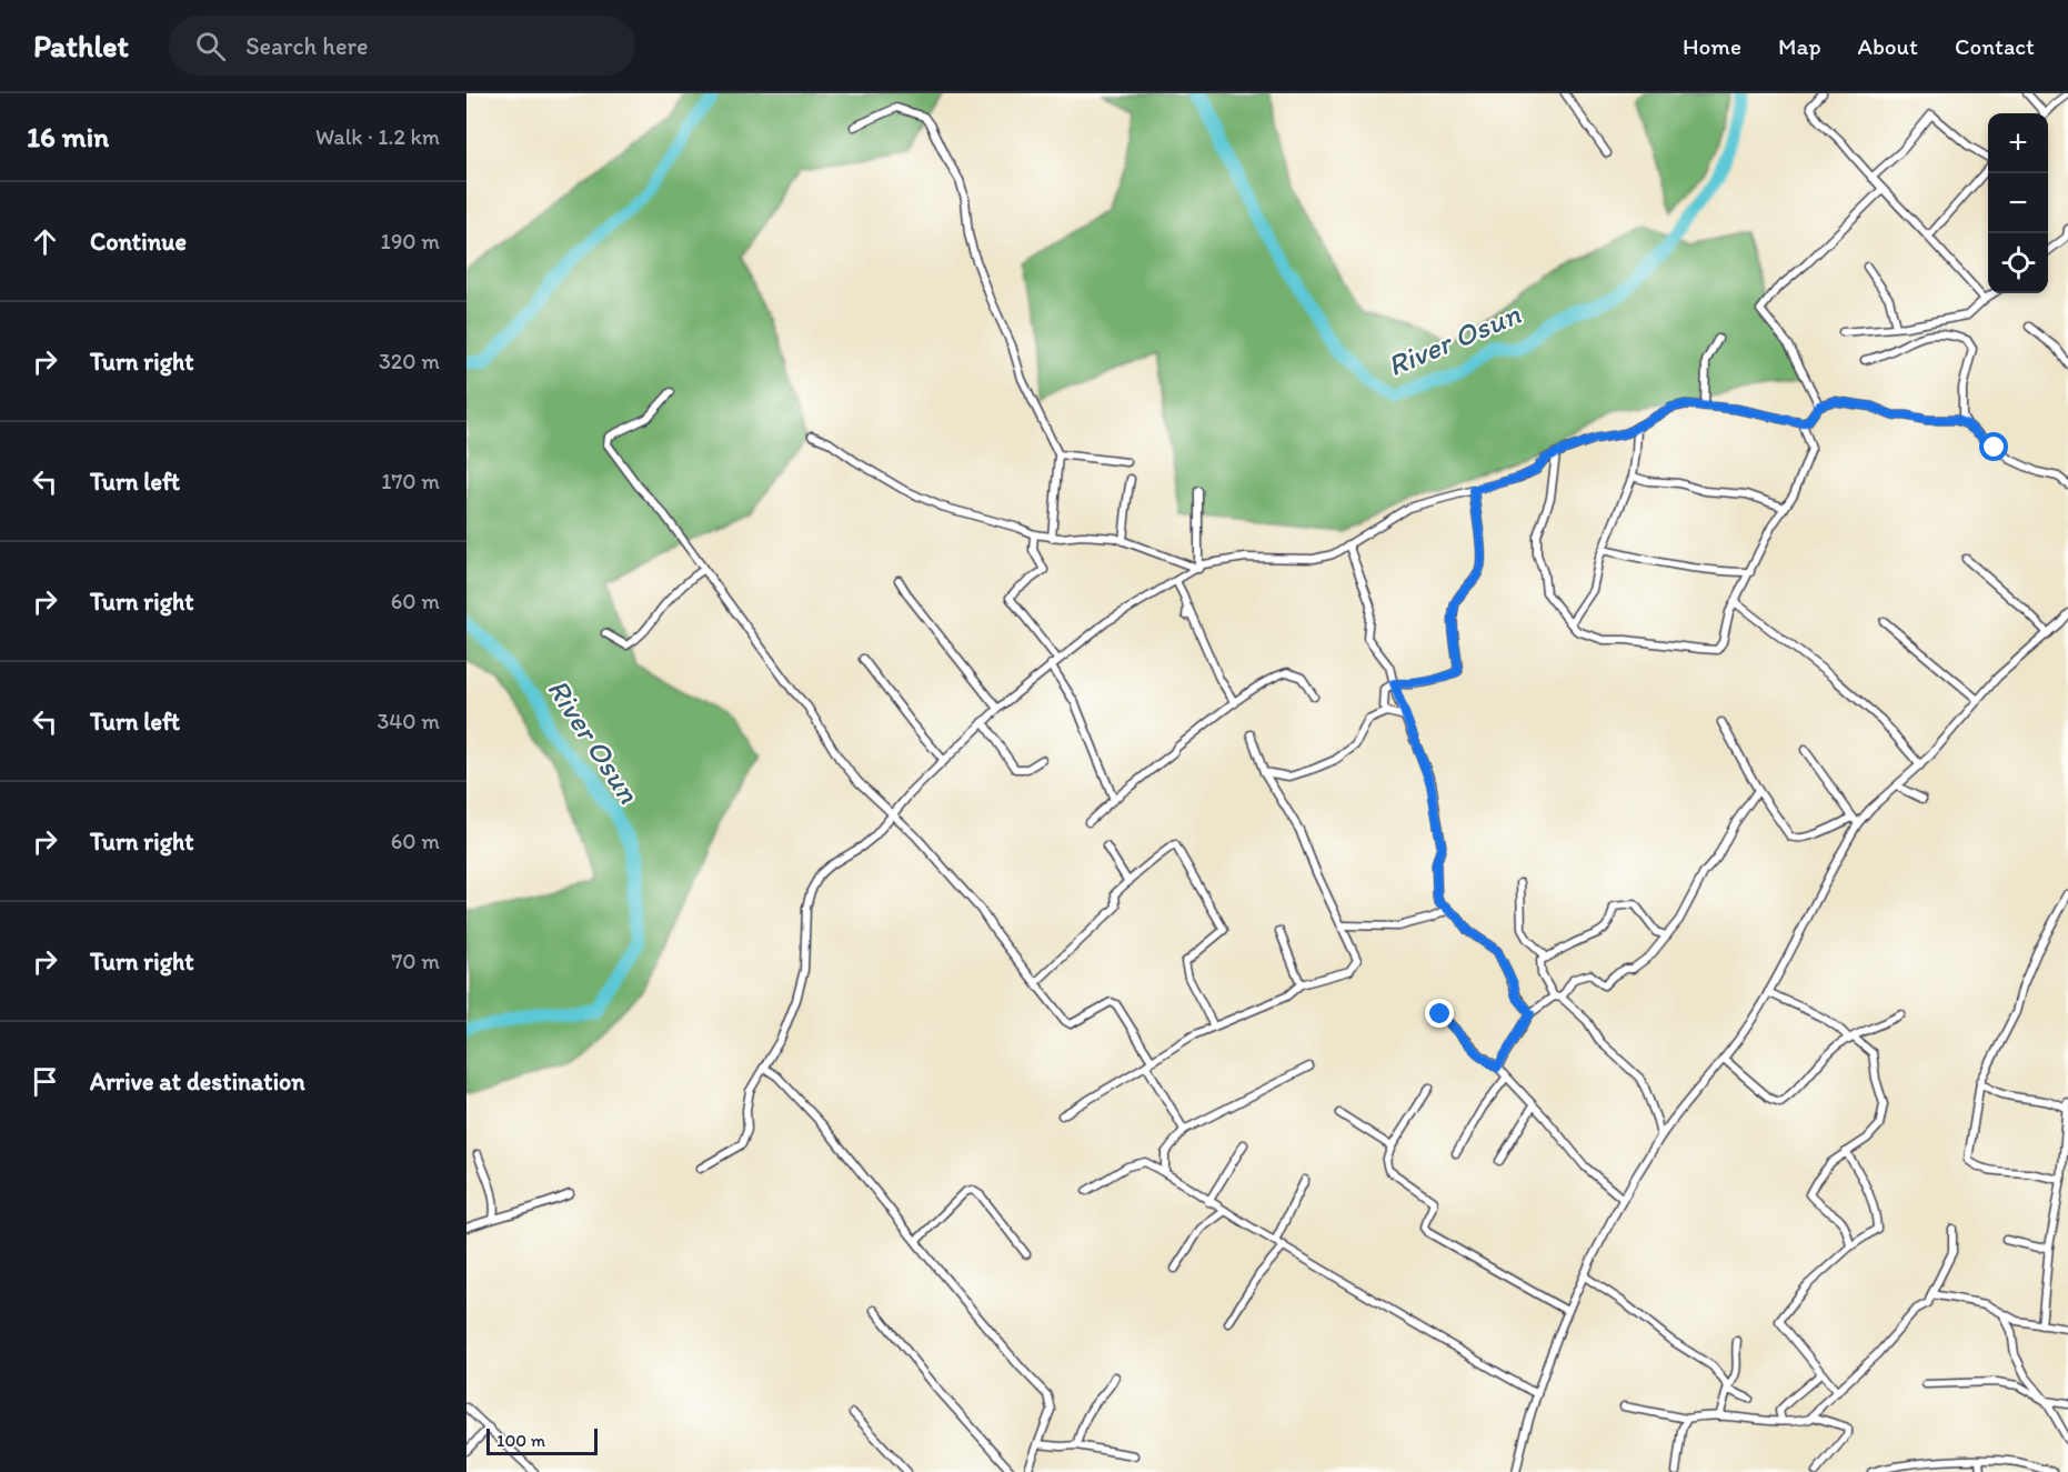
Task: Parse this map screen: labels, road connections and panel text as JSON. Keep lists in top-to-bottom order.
{
  "water": ["River Osun"],
  "scale_bar": "100 m",
  "page": {
    "header": "Pathlet",
    "search": "Search here",
    "nav": [
      "Home",
      "Map",
      "About",
      "Contact"
    ],
    "heading": ["16 min", "Walk · 1.2 km"],
    "map_buttons": ["+", "−"],
    "list": [
      ["Continue", "190 m"],
      ["Turn right", "320 m"],
      ["Turn left", "170 m"],
      ["Turn right", "60 m"],
      ["Turn left", "340 m"],
      ["Turn right", "60 m"],
      ["Turn right", "70 m"],
      "Arrive at destination"
    ],
    "scale": "100 m"
  }
}
